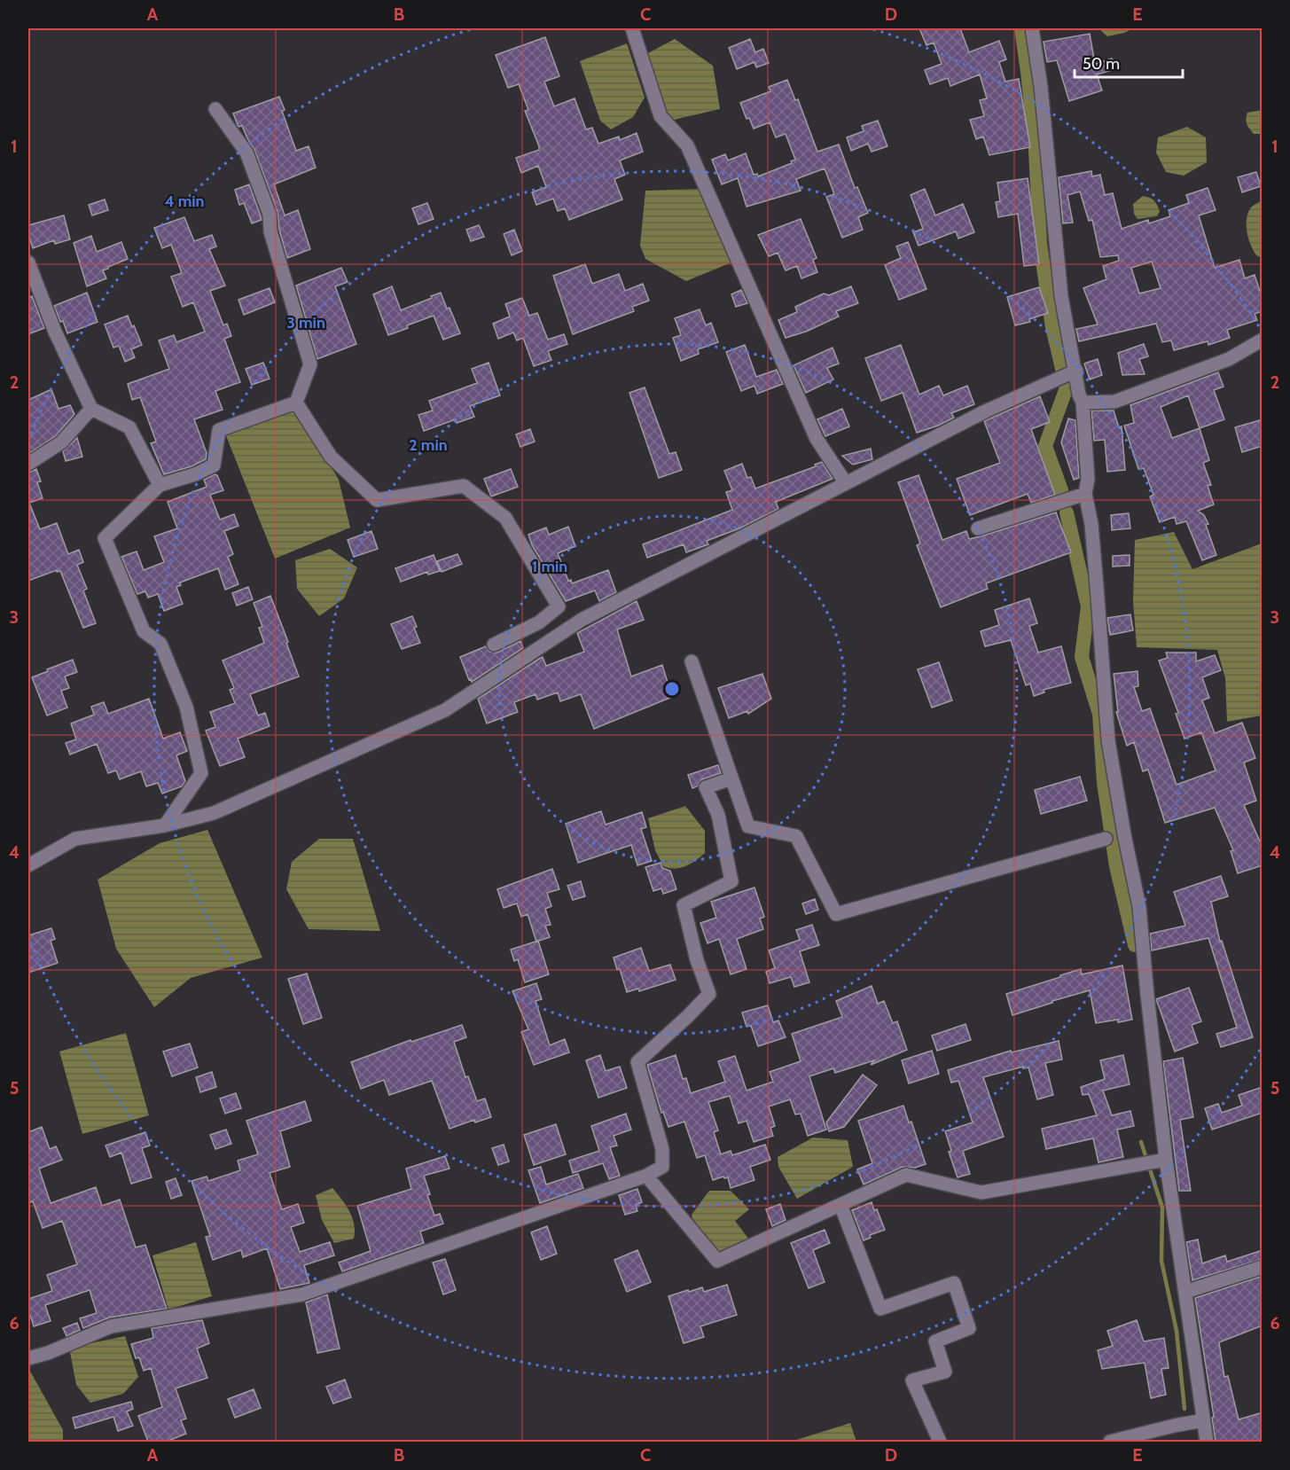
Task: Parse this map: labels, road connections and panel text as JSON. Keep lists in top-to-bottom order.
{
  "scale_bar": "50 m",
  "grid": {
    "columns": [
      "A",
      "B",
      "C",
      "D",
      "E"
    ],
    "rows": [
      "1",
      "2",
      "3",
      "4",
      "5",
      "6"
    ]
  },
  "rings": [
    "4 min",
    "3 min",
    "2 min",
    "1 min"
  ]
}
